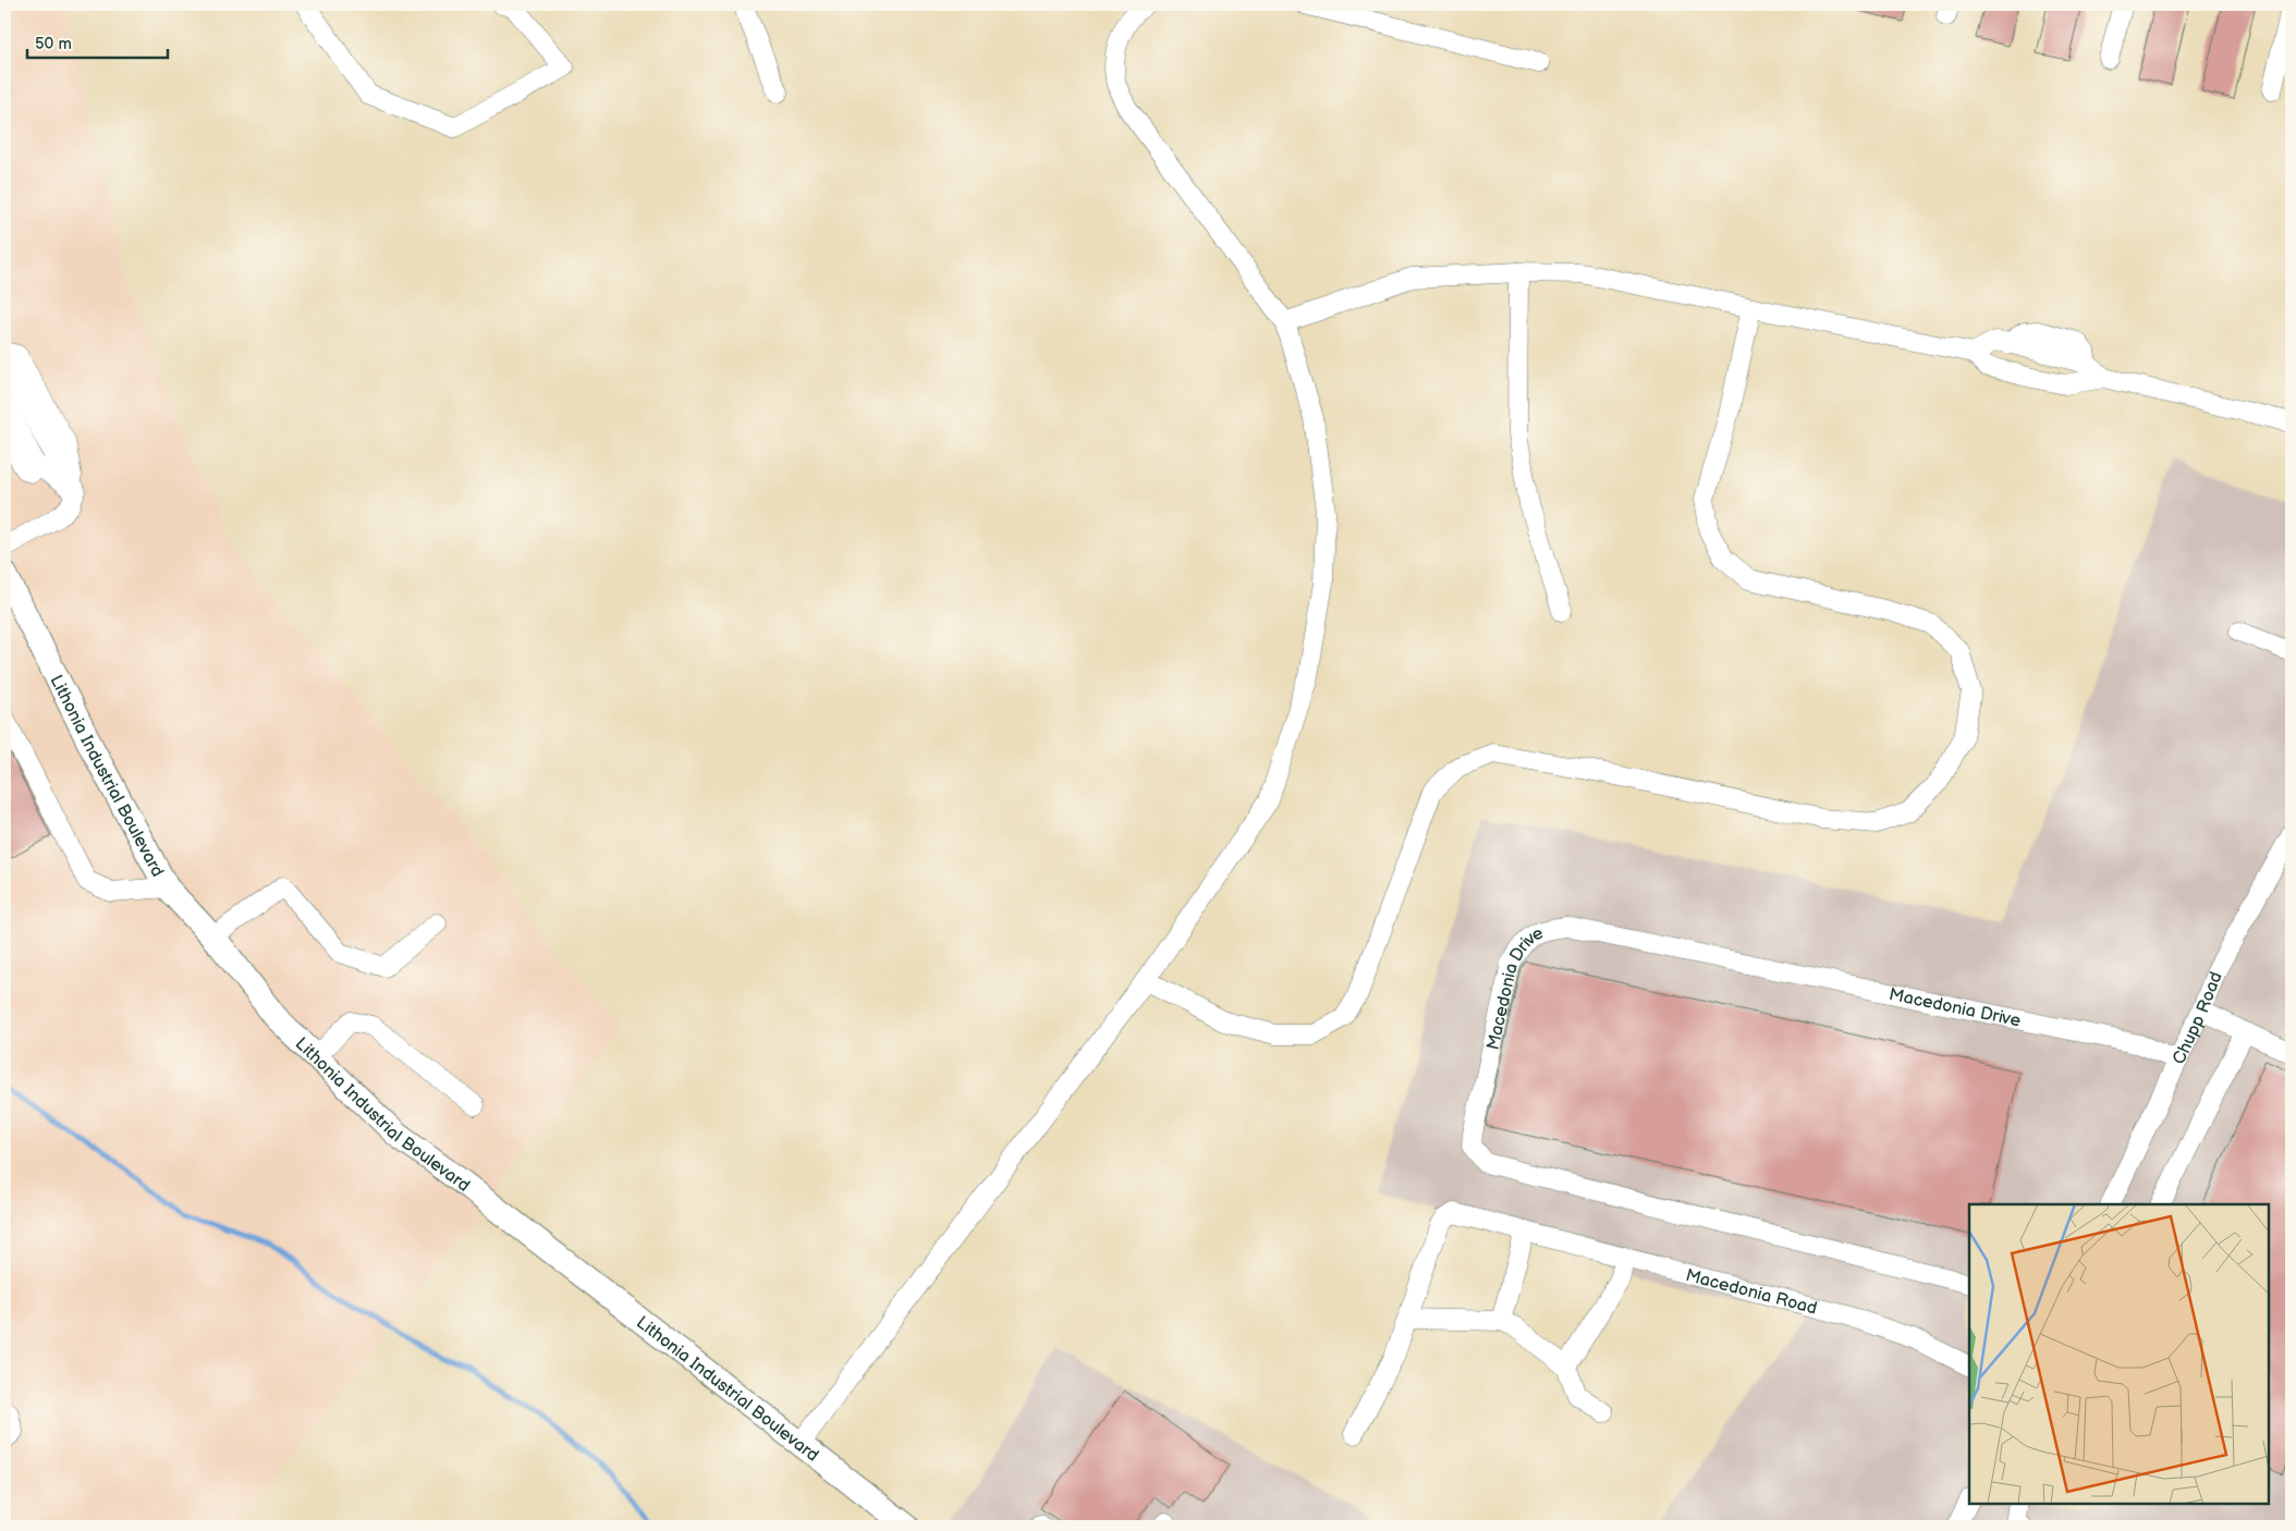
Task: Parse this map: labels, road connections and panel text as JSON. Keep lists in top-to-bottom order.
{
  "streets": {
    "main road": ["Lithonia Industrial Boulevard"],
    "street": ["Macedonia Drive", "Chupp Road", "Macedonia Road"]
  },
  "crossings": [
    ["Macedonia Drive", "Chupp Road"]
  ],
  "scale_bar": "50 m"
}
